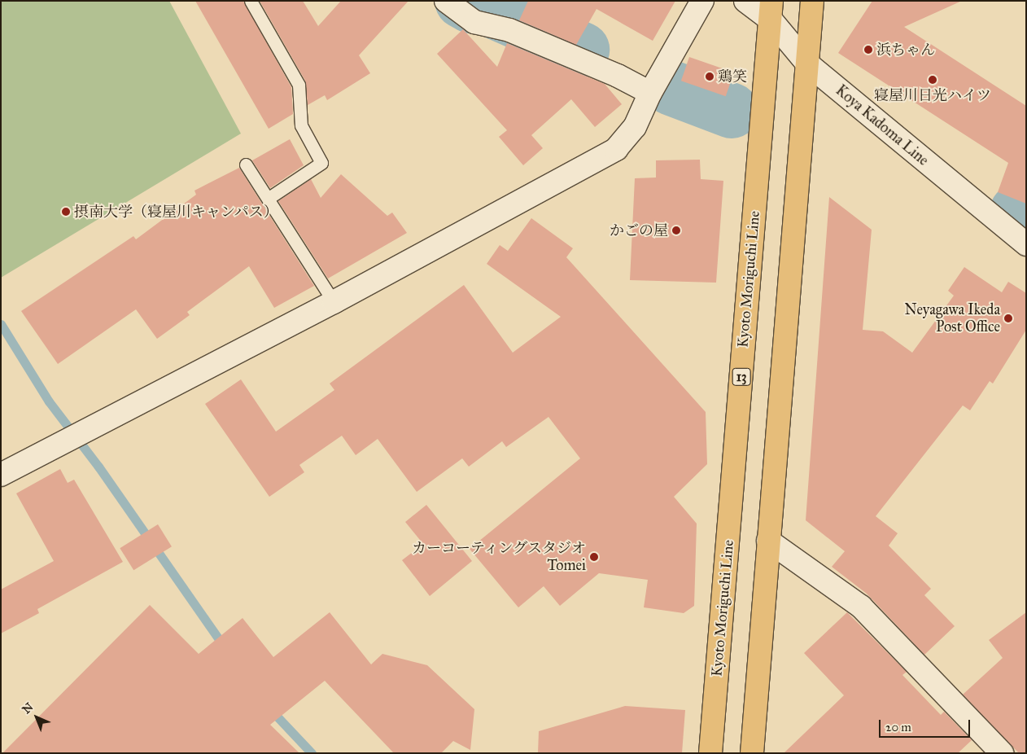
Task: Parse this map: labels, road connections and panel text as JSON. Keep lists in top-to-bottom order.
{
  "streets": {
    "main road": ["Kyoto Moriguchi Line", "13"],
    "street": ["Koya Kadoma Line"]
  },
  "crossings": [
    ["Koya Kadoma Line", "Kyoto Moriguchi Line"]
  ],
  "places": [
    "浜ちゃん",
    "鶏笑",
    "寝屋川日光ハイツ",
    "摂南大学（寝屋川キャンパス）",
    "かごの屋",
    "Neyagawa Ikeda Post Office",
    "カーコーティングスタジオ Tomei"
  ],
  "scale_bar": "20 m",
  "north": "top left"
}
